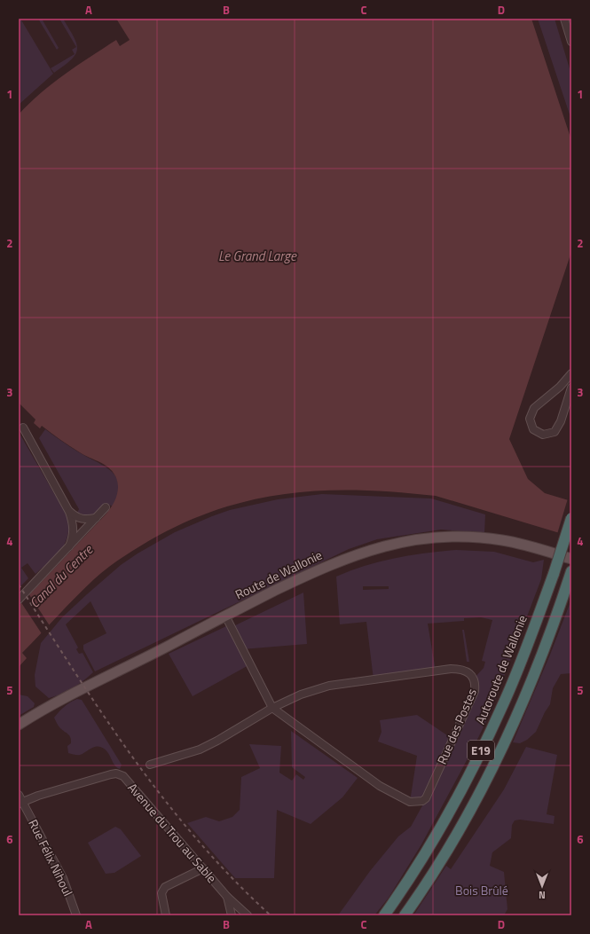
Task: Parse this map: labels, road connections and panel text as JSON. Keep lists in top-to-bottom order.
{
  "streets": {
    "highway": ["Autoroute de Wallonie", "E19"],
    "main road": ["Route de Wallonie"],
    "street": ["Rue des Postes", "Avenue du Trou au Sable", "Rue Félix Nihoul"]
  },
  "crossings": [
    ["Route de Wallonie", "Rue des Postes"],
    ["Avenue du Trou au Sable", "Rue Félix Nihoul"]
  ],
  "water": ["Le Grand Large", "Canal du Centre"],
  "parks": ["Bois Brûlé"],
  "north": "bottom",
  "grid": {
    "columns": [
      "A",
      "B",
      "C",
      "D"
    ],
    "rows": [
      "1",
      "2",
      "3",
      "4",
      "5",
      "6"
    ]
  }
}
